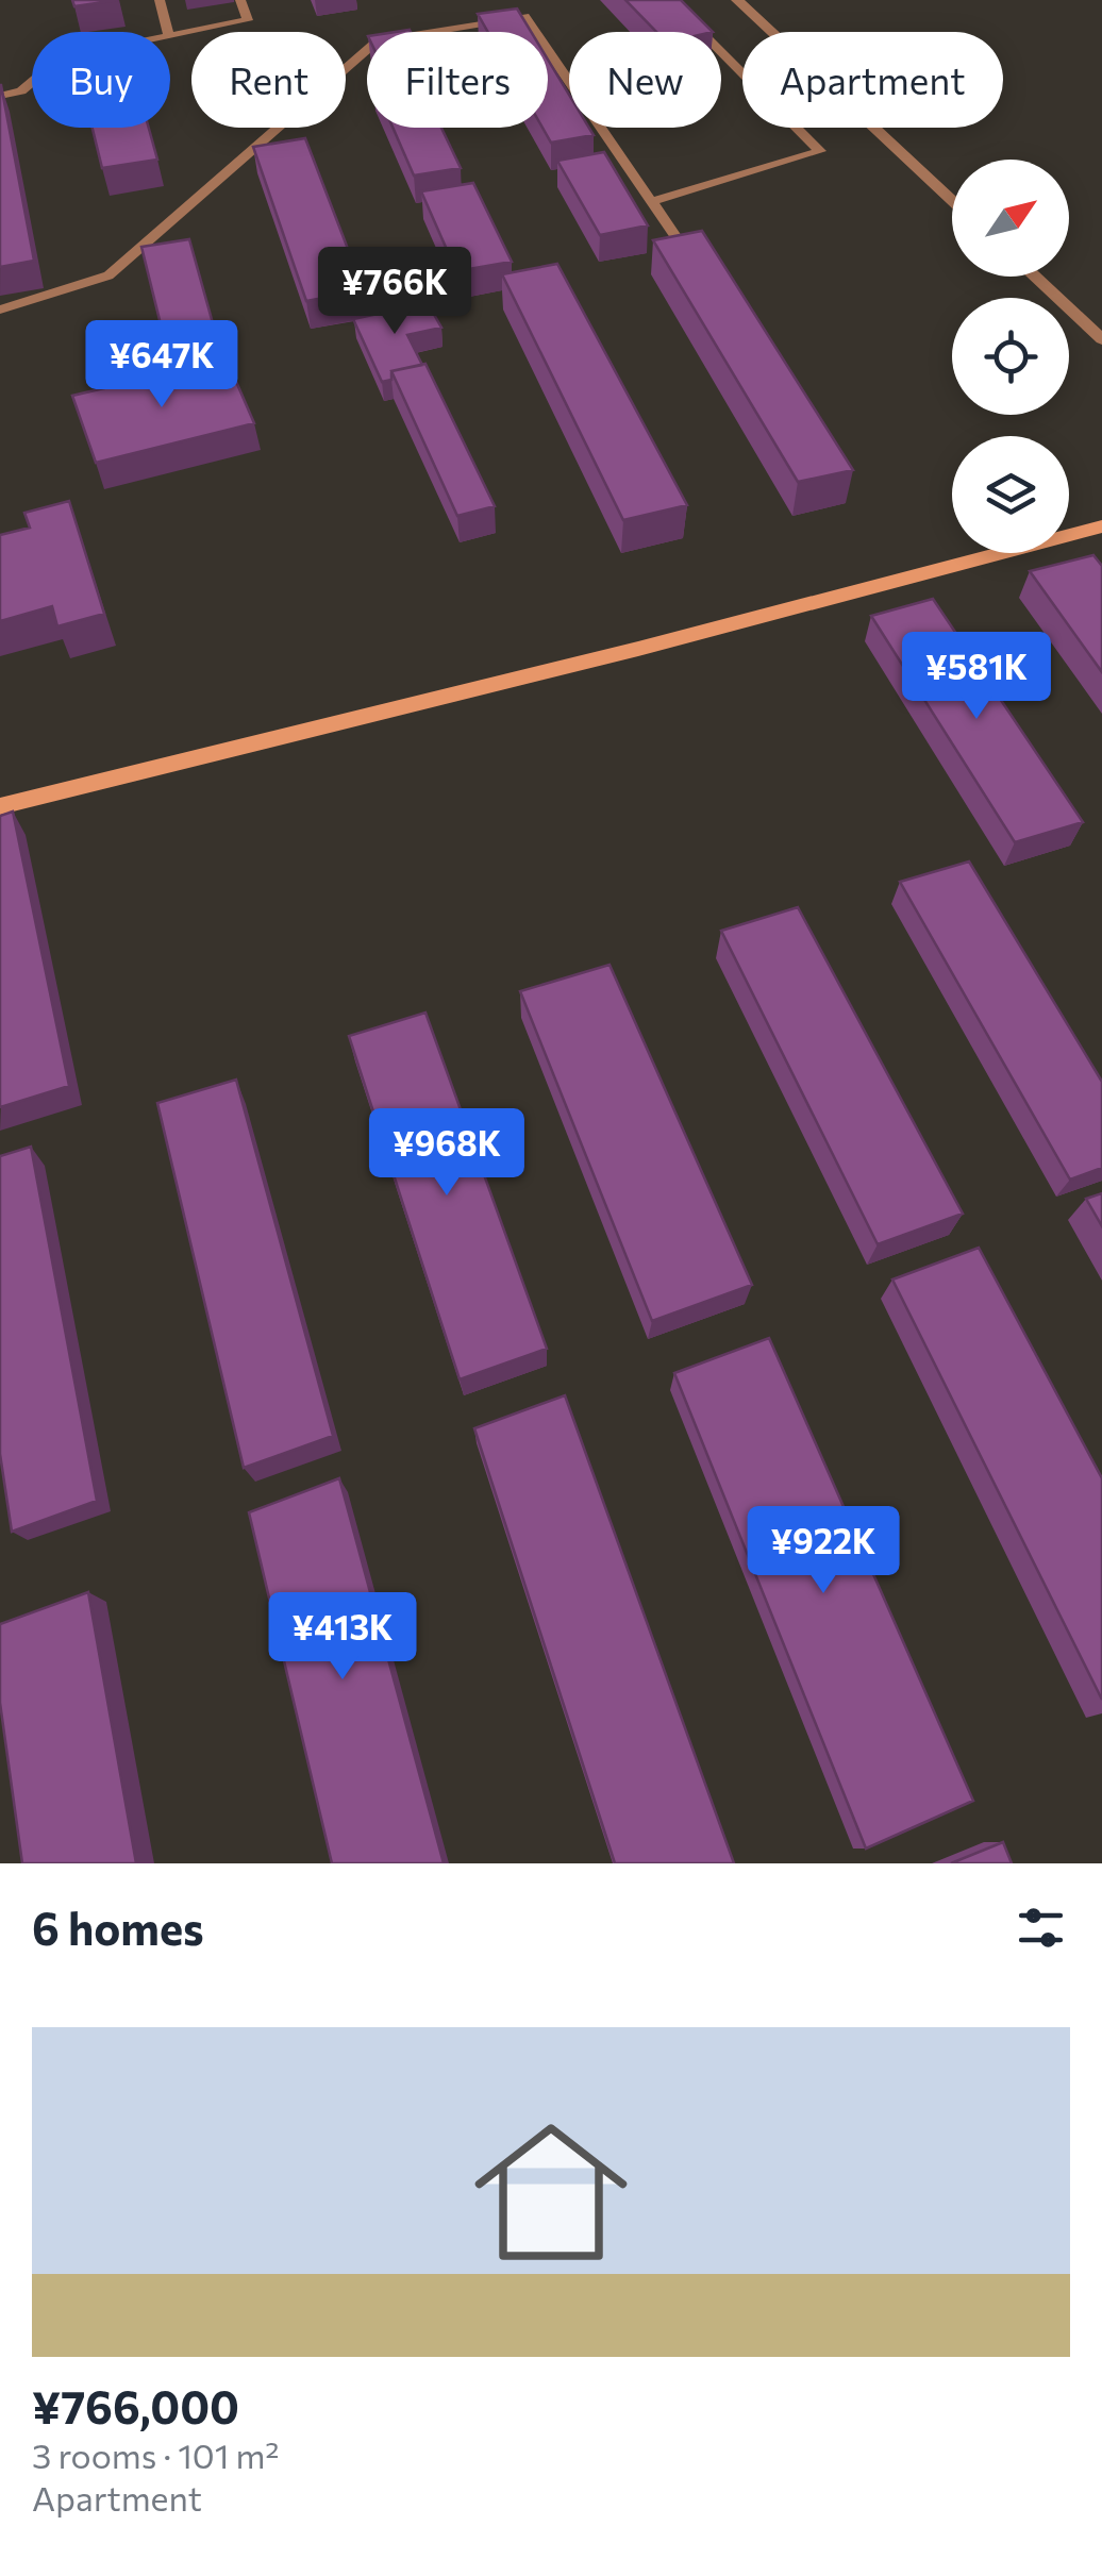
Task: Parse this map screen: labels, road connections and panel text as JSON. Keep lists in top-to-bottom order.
{
  "north": "top right",
  "page": {
    "chip": [
      "Buy",
      "Rent",
      "Filters",
      "New",
      "Apartment"
    ],
    "price": [
      "¥766K",
      "¥647K",
      "¥581K",
      "¥968K",
      "¥922K",
      "¥413K"
    ],
    "heading": "6 homes",
    "list": [
      {
        "name": "¥766,000",
        "note": "3 rooms · 101 m² · Apartment"
      }
    ]
  }
}
